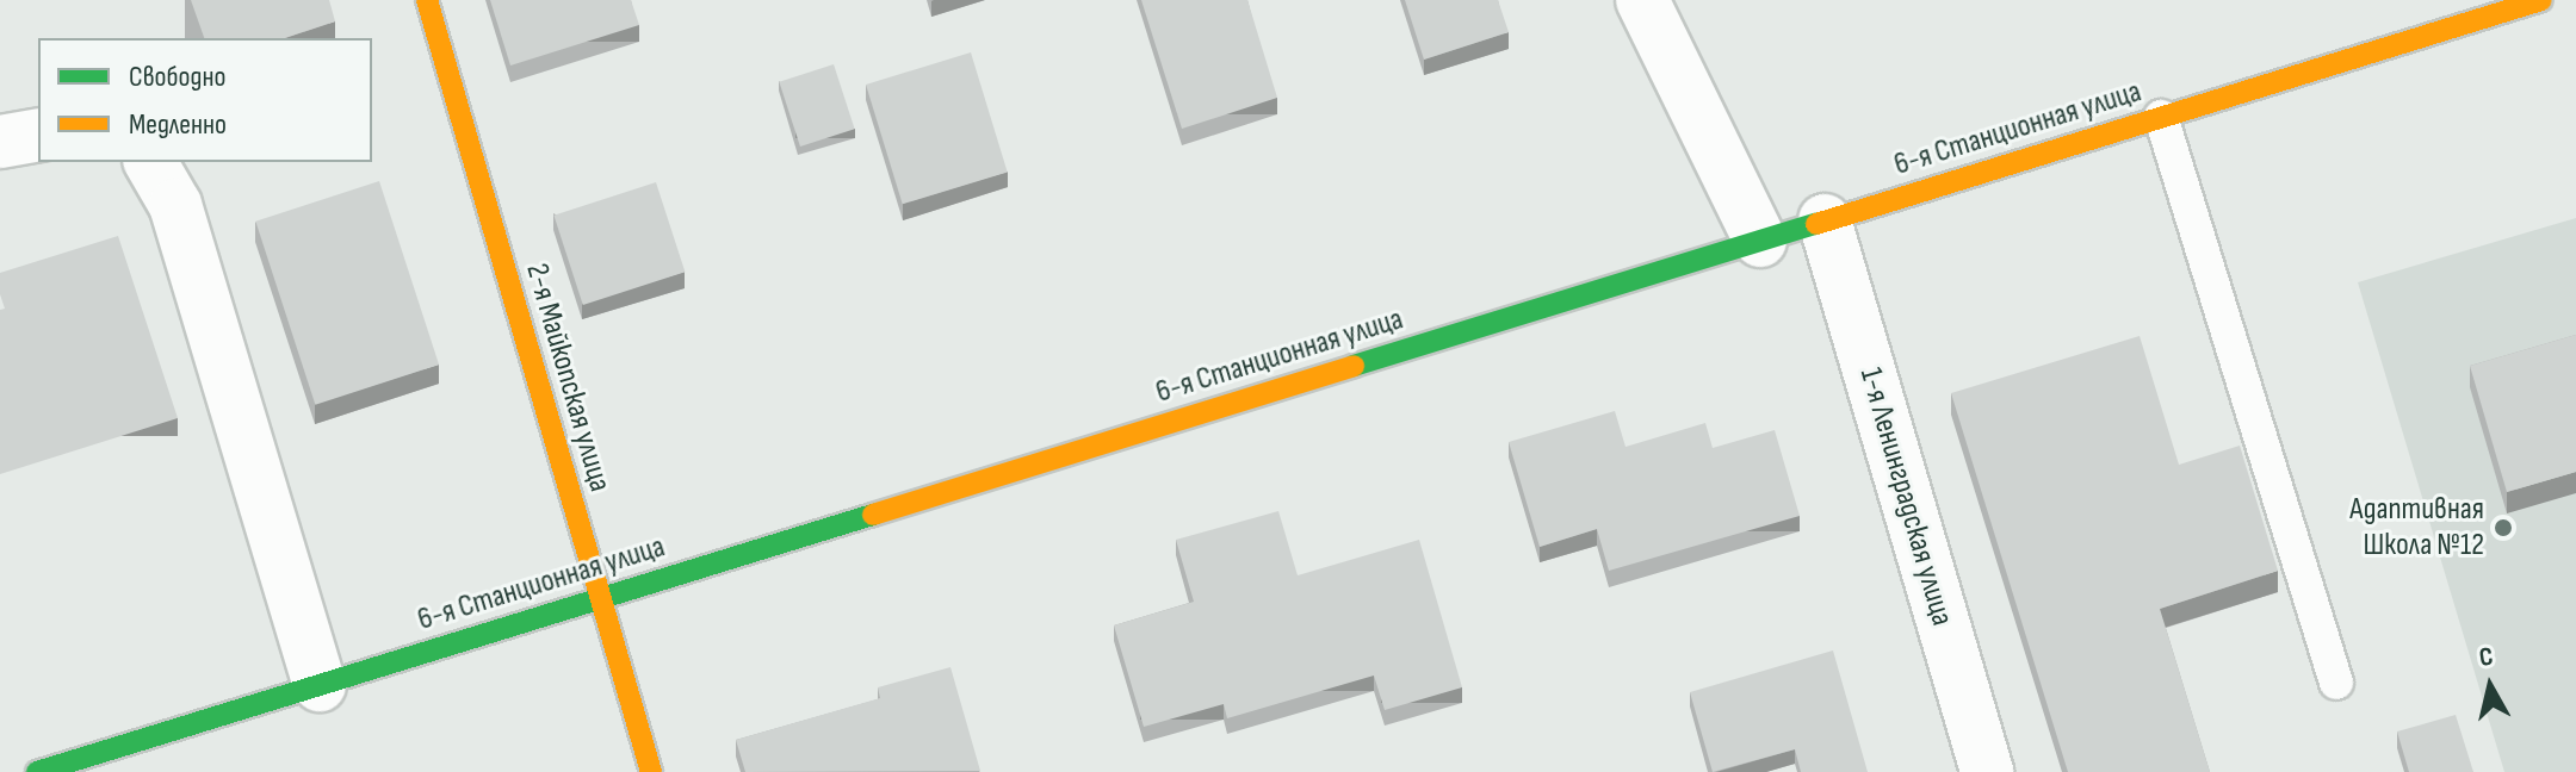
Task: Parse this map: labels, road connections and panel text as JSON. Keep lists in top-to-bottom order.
{
  "streets": {
    "main road": ["6-я Станционная улица", "2-я Майкопская улица"],
    "street": ["1-я Ленинградская улица"]
  },
  "crossings": [
    ["6-я Станционная улица", "2-я Майкопская улица"],
    ["6-я Станционная улица", "1-я Ленинградская улица"]
  ],
  "places": ["Адаптивная Школа №12"],
  "legend": ["Свободно", "Медленно"],
  "north": "top"
}
